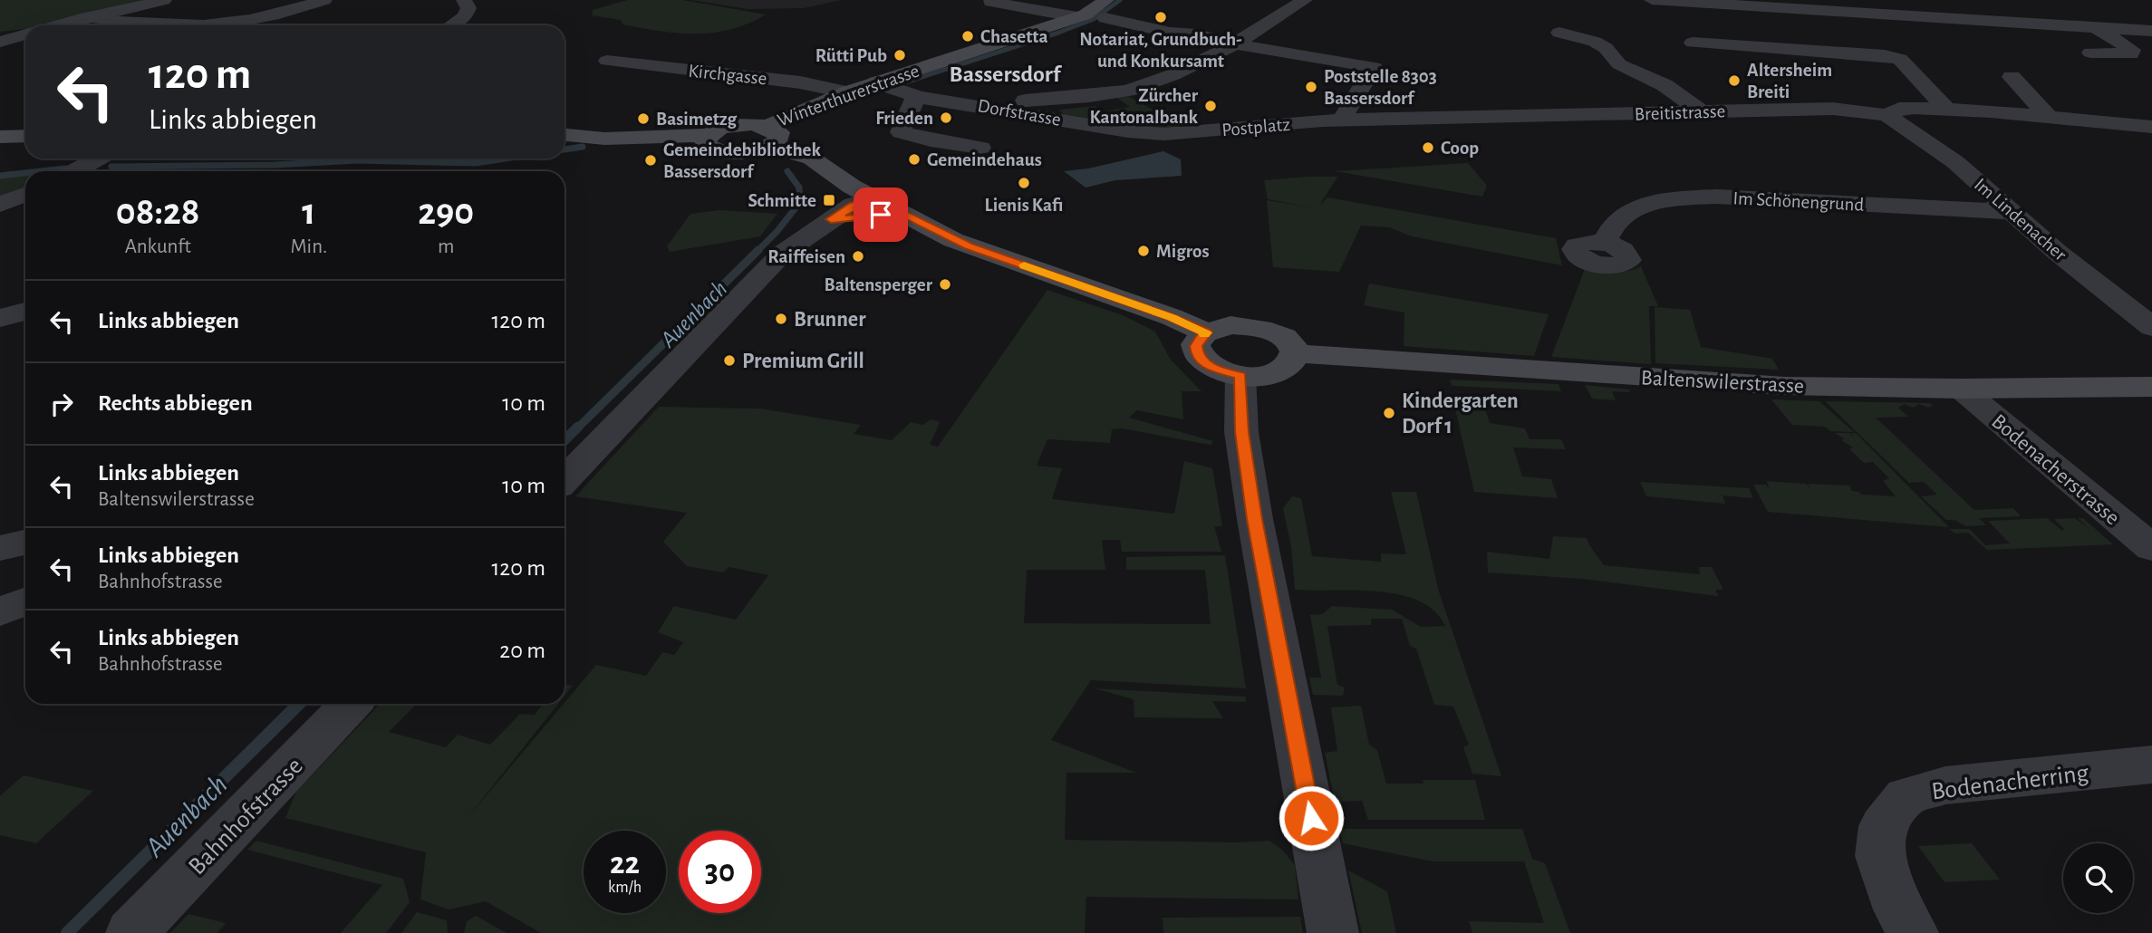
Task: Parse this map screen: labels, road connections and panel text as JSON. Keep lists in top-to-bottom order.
{
  "streets": {
    "main road": ["Winterthurerstrasse", "Baltenswilerstrasse"],
    "street": [
      "Kirchgasse",
      "Dorfstrasse",
      "Breitistrasse",
      "Postplatz",
      "Im Schönengrund",
      "Im Lindenacher",
      "Bodenacherstrasse",
      "Bodenacherring",
      "Bahnhofstrasse"
    ]
  },
  "crossings": [
    ["Kirchgasse", "Winterthurerstrasse"],
    ["Winterthurerstrasse", "Dorfstrasse"],
    ["Dorfstrasse", "Postplatz"],
    ["Breitistrasse", "Postplatz"],
    ["Breitistrasse", "Im Lindenacher"],
    ["Im Schönengrund", "Im Lindenacher"],
    ["Baltenswilerstrasse", "Bodenacherstrasse"]
  ],
  "districts": ["Bassersdorf"],
  "water": ["Auenbach"],
  "places": {
    "other": [
      "Notariat, Grundbuch- und Konkursamt",
      "Chasetta",
      "Rütti Pub",
      "Altersheim Breiti",
      "Poststelle 8303 Bassersdorf",
      "Zürcher Kantonalbank",
      "Frieden",
      "Basimetzg",
      "Coop",
      "Gemeindehaus",
      "Gemeindebibliothek Bassersdorf",
      "Lienis Kafi",
      "Migros",
      "Raiffeisen",
      "Baltensperger",
      "Brunner",
      "Premium Grill",
      "Kindergarten Dorf 1"
    ],
    "transit": ["Schmitte"]
  },
  "page": {
    "turn": ["120 m", "Links abbiegen"],
    "eta": [
      "08:28",
      "Ankunft",
      "1",
      "Min.",
      "290",
      "m"
    ],
    "list": [
      {
        "name": "Links abbiegen",
        "value": "120 m"
      },
      {
        "name": "Rechts abbiegen",
        "value": "10 m"
      },
      {
        "name": "Links abbiegen",
        "note": "Baltenswilerstrasse",
        "value": "10 m"
      },
      {
        "name": "Links abbiegen",
        "note": "Bahnhofstrasse",
        "value": "120 m"
      },
      {
        "name": "Links abbiegen",
        "note": "Bahnhofstrasse",
        "value": "20 m"
      }
    ],
    "speed": "22 km/h",
    "limit": "30"
  }
}
